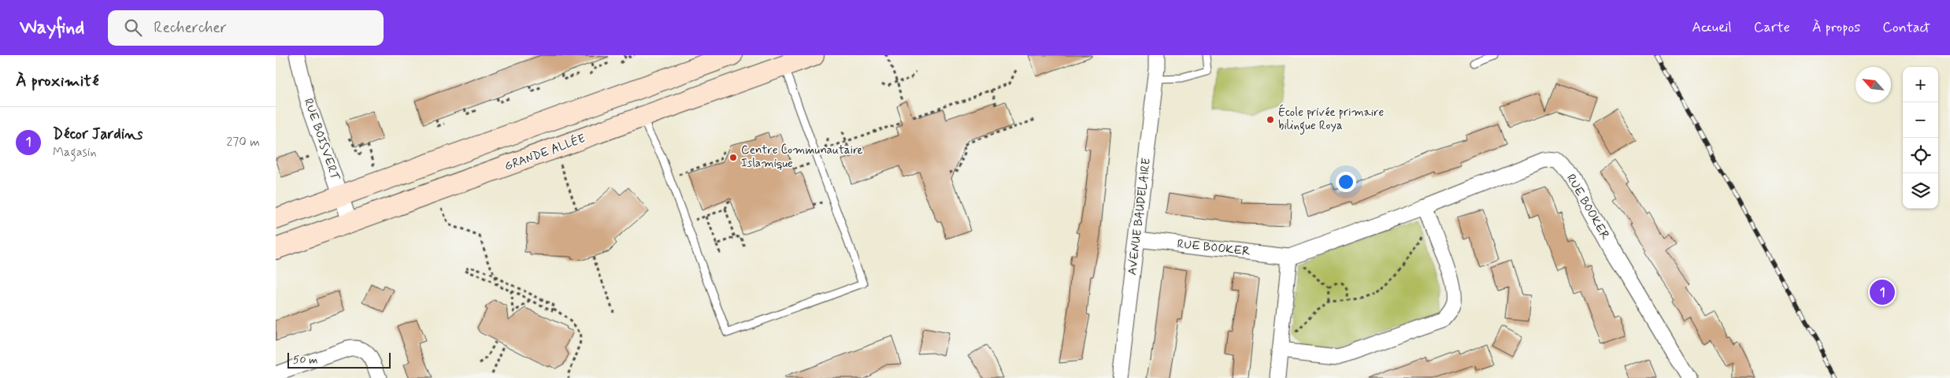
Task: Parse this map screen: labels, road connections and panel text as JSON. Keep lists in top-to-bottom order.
{
  "streets": {
    "main road": ["GRANDE ALLÉE"],
    "street": ["RUE BOISVERT", "RUE BOOKER", "AVENUE BAUDELAIRE"]
  },
  "crossings": [
    ["RUE BOISVERT", "GRANDE ALLÉE"],
    ["RUE BOOKER", "AVENUE BAUDELAIRE"]
  ],
  "places": ["École privée primaire bilingue Roya", "Centre Communautaire Islamique"],
  "scale_bar": "50 m",
  "north": "top left",
  "page": {
    "header": "Wayfind",
    "search": "Rechercher",
    "nav": [
      "Accueil",
      "Carte",
      "À propos",
      "Contact"
    ],
    "heading": "À proximité",
    "map_buttons": ["+", "−"],
    "list": [
      {
        "mark": "1",
        "name": "Décor Jardins",
        "note": "Magasin",
        "value": "270 m"
      }
    ],
    "pins": "1",
    "scale": "50 m"
  }
}
